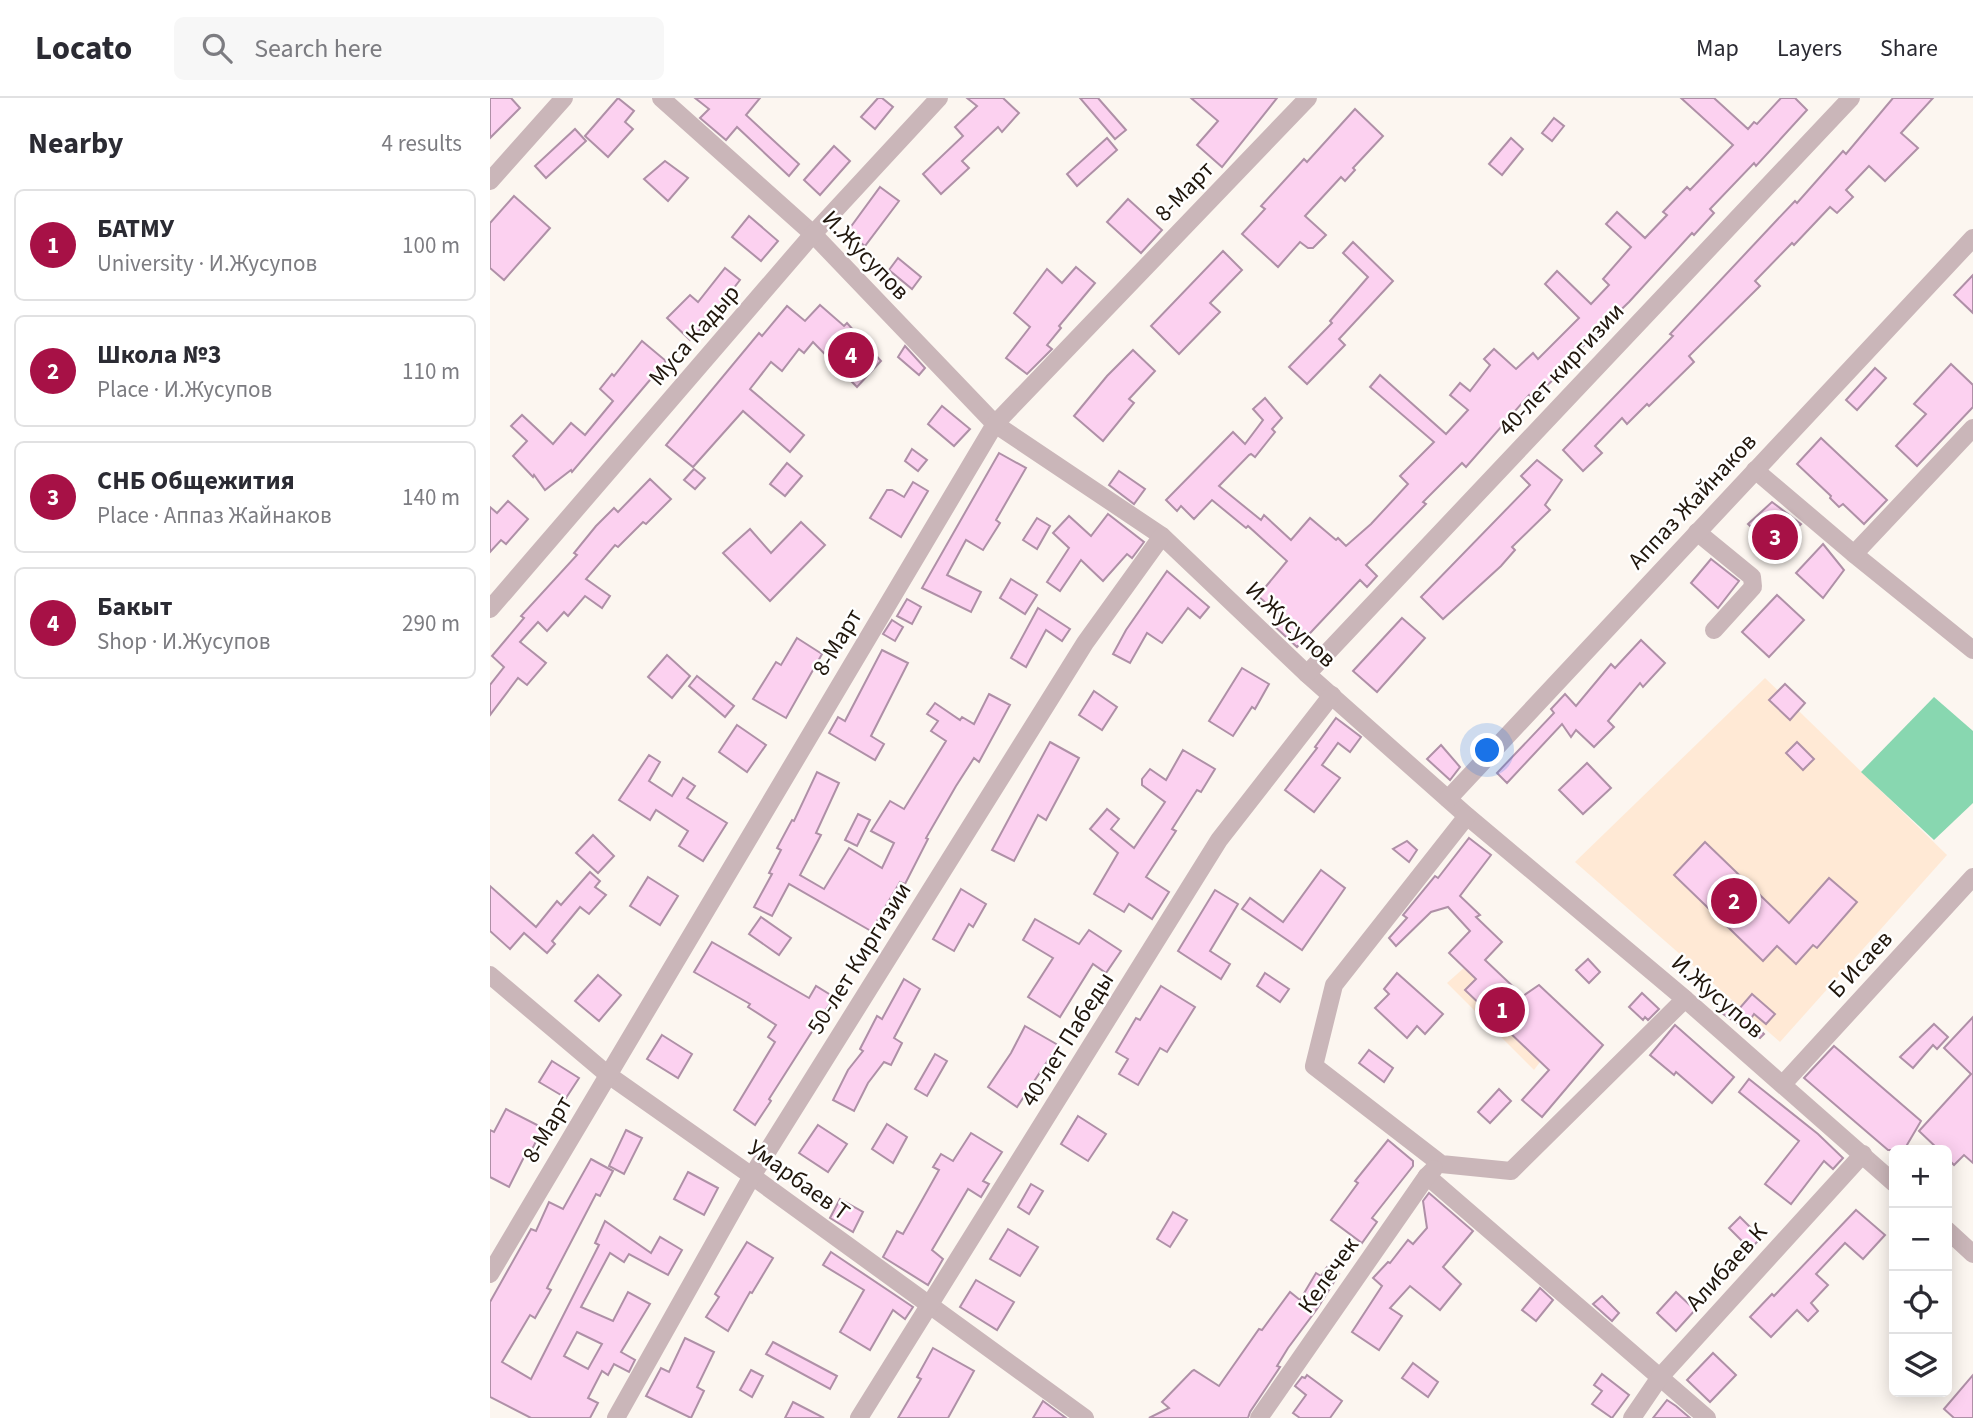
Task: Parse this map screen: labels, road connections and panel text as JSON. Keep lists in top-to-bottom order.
{
  "streets": {
    "street": [
      "8-Март",
      "И.Жусупов",
      "Муса Кадыр",
      "40-лет киргизии",
      "Аппаз Жайнаков",
      "50-лет Киргизии",
      "Б Исаев",
      "40-лет Пабеды",
      "Умарбаев Т",
      "Алибаев К",
      "Келечек"
    ]
  },
  "crossings": [
    ["8-Март", "И.Жусупов"],
    ["8-Март", "Умарбаев Т"],
    ["И.Жусупов", "Муса Кадыр"],
    ["И.Жусупов", "40-лет киргизии"],
    ["И.Жусупов", "Аппаз Жайнаков"],
    ["И.Жусупов", "50-лет Киргизии"],
    ["И.Жусупов", "Б Исаев"],
    ["И.Жусупов", "40-лет Пабеды"],
    ["И.Жусупов", "Алибаев К"],
    ["50-лет Киргизии", "Умарбаев Т"],
    ["40-лет Пабеды", "Умарбаев Т"]
  ],
  "page": {
    "header": "Locato",
    "search": "Search here",
    "nav": ["Map", "Layers", "Share"],
    "heading": ["Nearby", "4 results"],
    "list": [
      {
        "mark": "1",
        "name": "БАТМУ",
        "note": "University · И.Жусупов",
        "value": "100 m"
      },
      {
        "mark": "2",
        "name": "Школа №3",
        "note": "Place · И.Жусупов",
        "value": "110 m"
      },
      {
        "mark": "3",
        "name": "СНБ Общежития",
        "note": "Place · Аппаз Жайнаков",
        "value": "140 m"
      },
      {
        "mark": "4",
        "name": "Бакыт",
        "note": "Shop · И.Жусупов",
        "value": "290 m"
      }
    ],
    "pins": [
      "4",
      "3",
      "2",
      "1"
    ],
    "map_buttons": ["+", "−"]
  }
}
